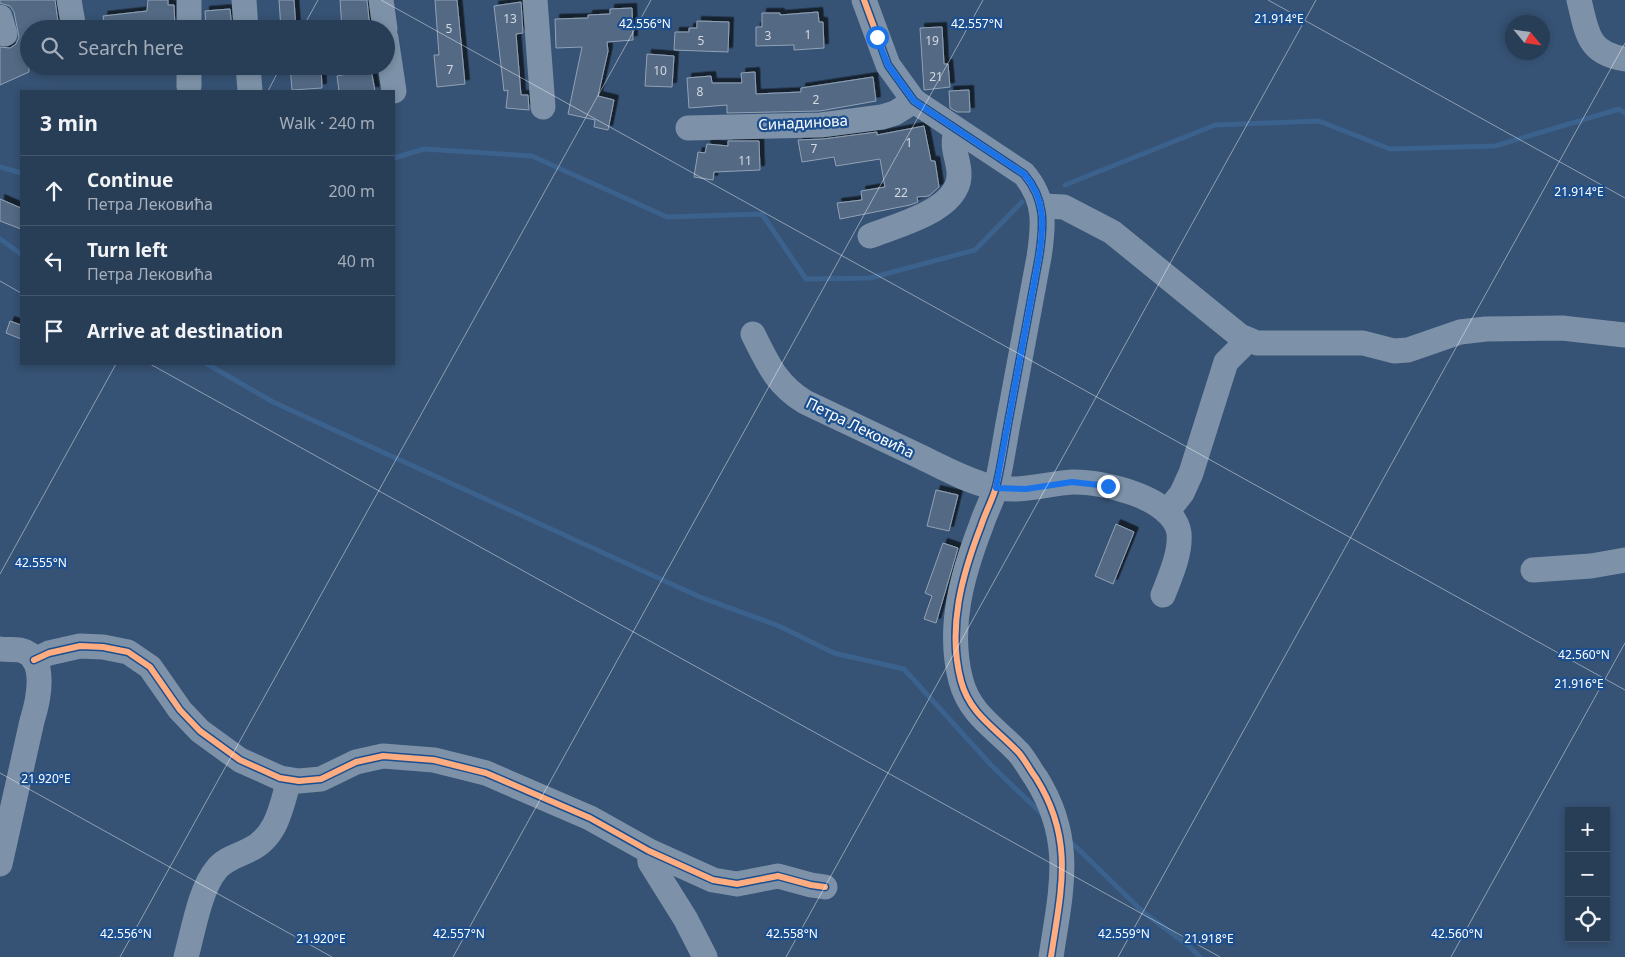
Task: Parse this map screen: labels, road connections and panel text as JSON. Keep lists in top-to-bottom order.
{
  "streets": {
    "street": ["Синадинова", "Петра Лековића"]
  },
  "house_numbers": [
    "13",
    "5",
    "1",
    "3",
    "5",
    "19",
    "7",
    "10",
    "21",
    "8",
    "2",
    "1",
    "7",
    "11",
    "22"
  ],
  "north": "bottom right",
  "page": {
    "search": "Search here",
    "heading": ["3 min", "Walk · 240 m"],
    "list": [
      ["Continue", "Петра Лековића", "200 m"],
      ["Turn left", "Петра Лековића", "40 m"],
      "Arrive at destination"
    ],
    "map_buttons": ["+", "−"]
  },
  "coordinates": [
    "21.914°E",
    "42.556°N",
    "42.557°N",
    "42.555°N",
    "42.560°N",
    "21.916°E",
    "21.920°E",
    "42.558°N",
    "42.559°N",
    "21.918°E"
  ]
}
